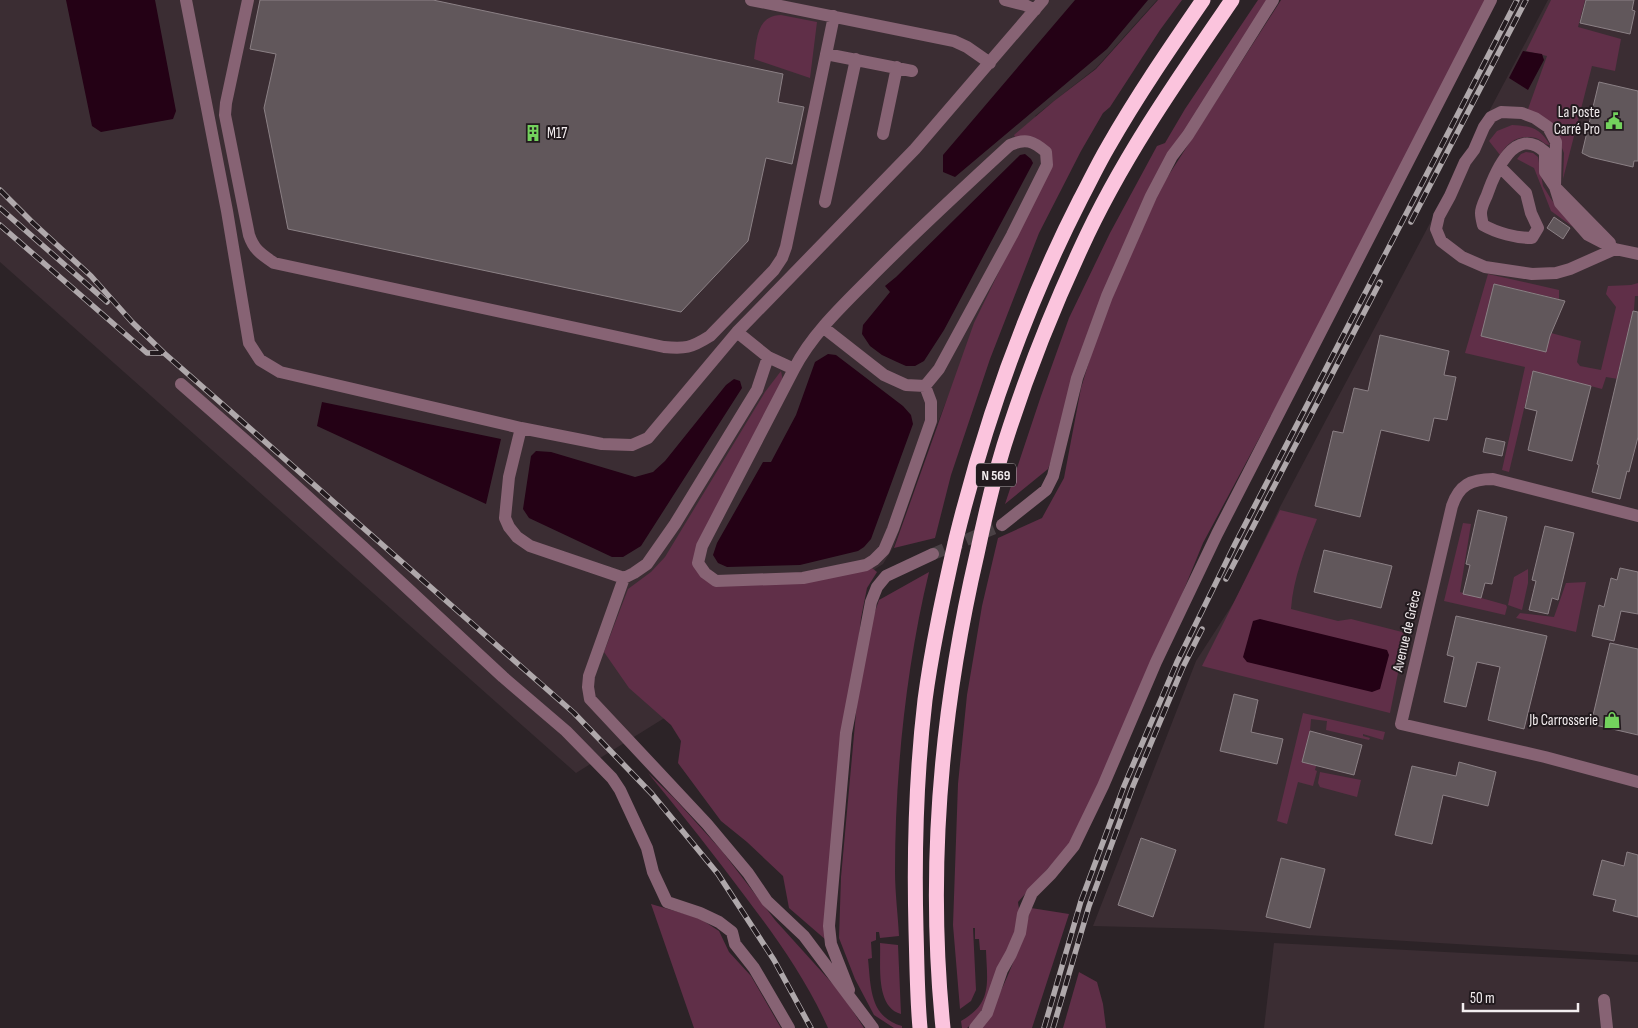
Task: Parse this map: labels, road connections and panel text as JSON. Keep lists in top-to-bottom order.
{
  "streets": {
    "highway": ["N 569"],
    "street": ["Avenue de Grèce"]
  },
  "places": {
    "public building": ["La Poste Carré Pro"],
    "building": ["M17"],
    "shop": ["Jb Carrosserie"]
  },
  "scale_bar": "50 m"
}
